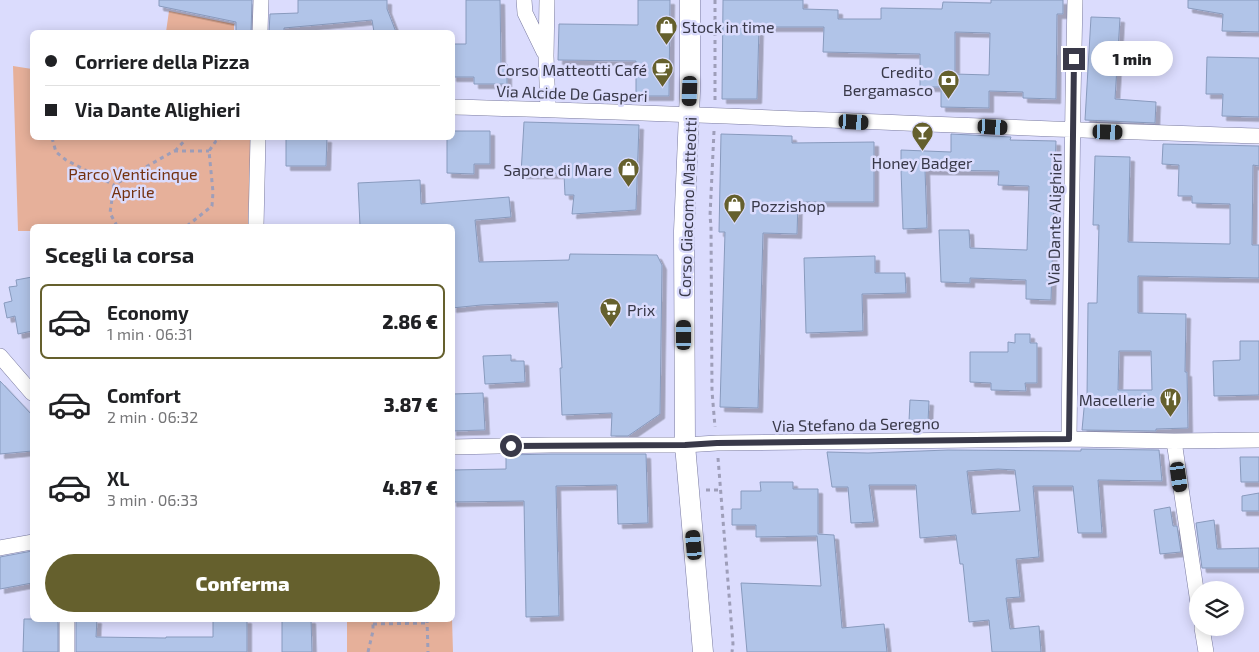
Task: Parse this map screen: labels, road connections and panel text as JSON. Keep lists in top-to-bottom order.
{
  "streets": {
    "main road": ["Corso Giacomo Matteotti"],
    "street": ["Via Alcide De Gasperi", "Via Dante Alighieri", "Via Stefano da Seregno"]
  },
  "crossings": [
    ["Via Alcide De Gasperi", "Corso Giacomo Matteotti"],
    ["Via Alcide De Gasperi", "Via Dante Alighieri"],
    ["Corso Giacomo Matteotti", "Via Stefano da Seregno"],
    ["Via Dante Alighieri", "Via Stefano da Seregno"]
  ],
  "parks": ["Parco Venticinque Aprile"],
  "places": {
    "shop": ["Stock in time", "Sapore di Mare", "Pozzishop"],
    "cafe": ["Corso Matteotti Café"],
    "bank": ["Credito Bergamasco"],
    "bar": ["Honey Badger"],
    "supermarket": ["Prix"],
    "restaurant": ["Macellerie"]
  },
  "page": {
    "banner": ["Corriere della Pizza", "Via Dante Alighieri"],
    "bubble": "1 min",
    "heading": "Scegli la corsa",
    "list": [
      {
        "name": "Economy",
        "note": "1 min · 06:31",
        "value": "2.86 €"
      },
      {
        "name": "Comfort",
        "note": "2 min · 06:32",
        "value": "3.87 €"
      },
      {
        "name": "XL",
        "note": "3 min · 06:33",
        "value": "4.87 €"
      }
    ],
    "buttons": "Conferma"
  }
}
